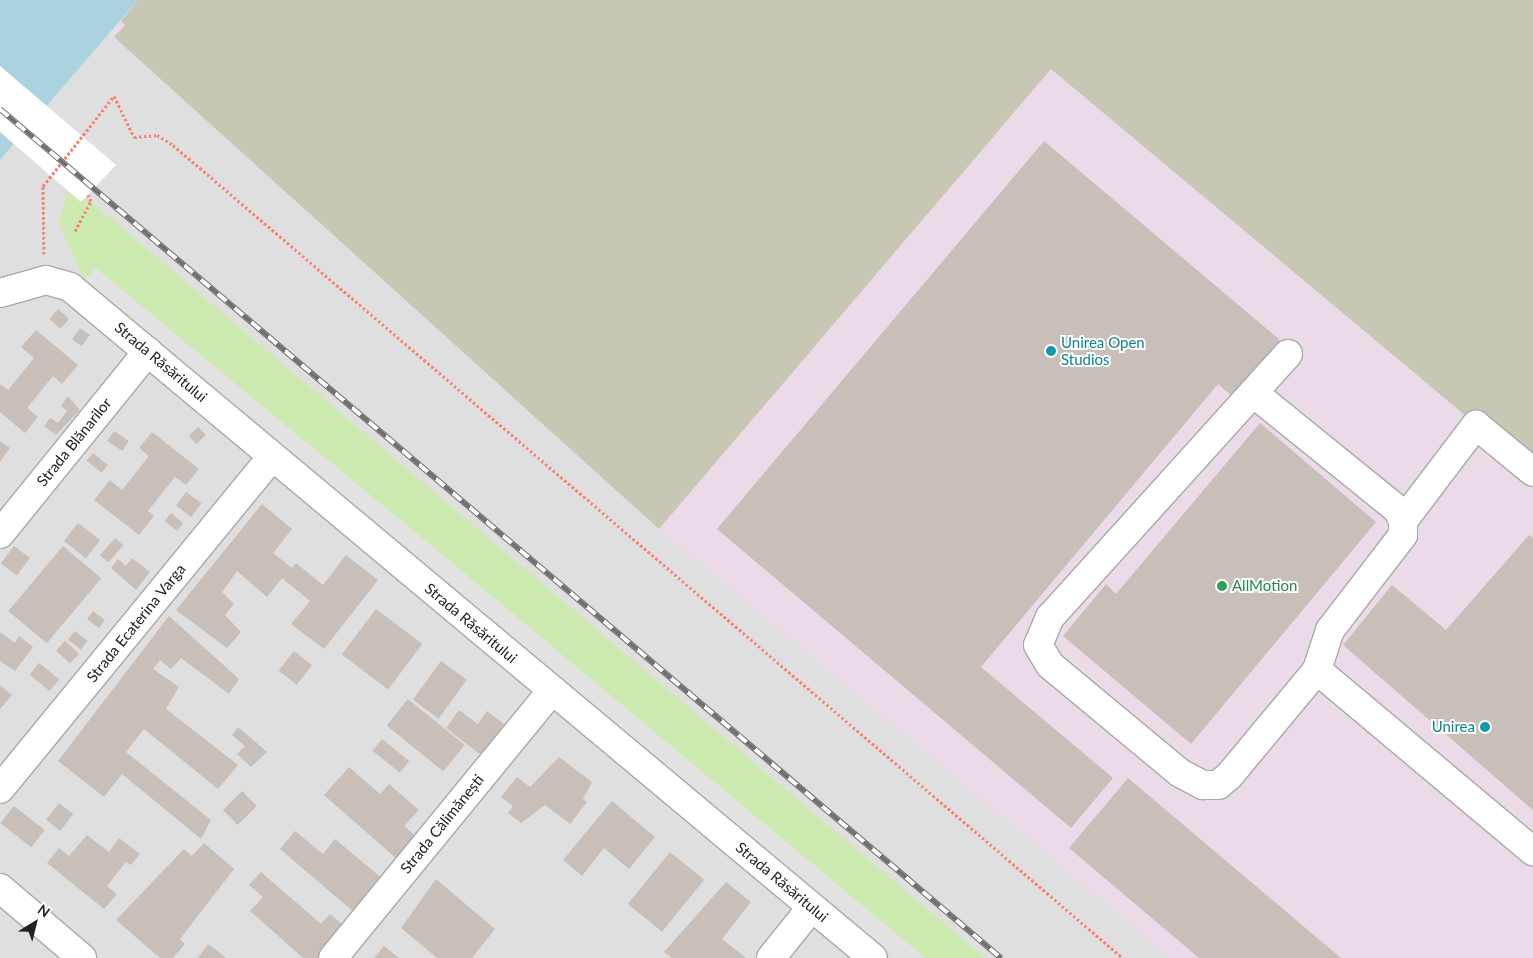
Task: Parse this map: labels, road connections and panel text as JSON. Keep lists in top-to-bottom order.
{
  "streets": {
    "street": [
      "Strada Răsăritului",
      "Strada Blănarilor",
      "Strada Ecaterina Varga",
      "Strada Călimănești"
    ]
  },
  "crossings": [
    ["Strada Răsăritului", "Strada Blănarilor"],
    ["Strada Răsăritului", "Strada Ecaterina Varga"],
    ["Strada Răsăritului", "Strada Călimănești"]
  ],
  "places": ["Unirea Open Studios", "AllMotion", "Unirea"],
  "north": "top right"
}
